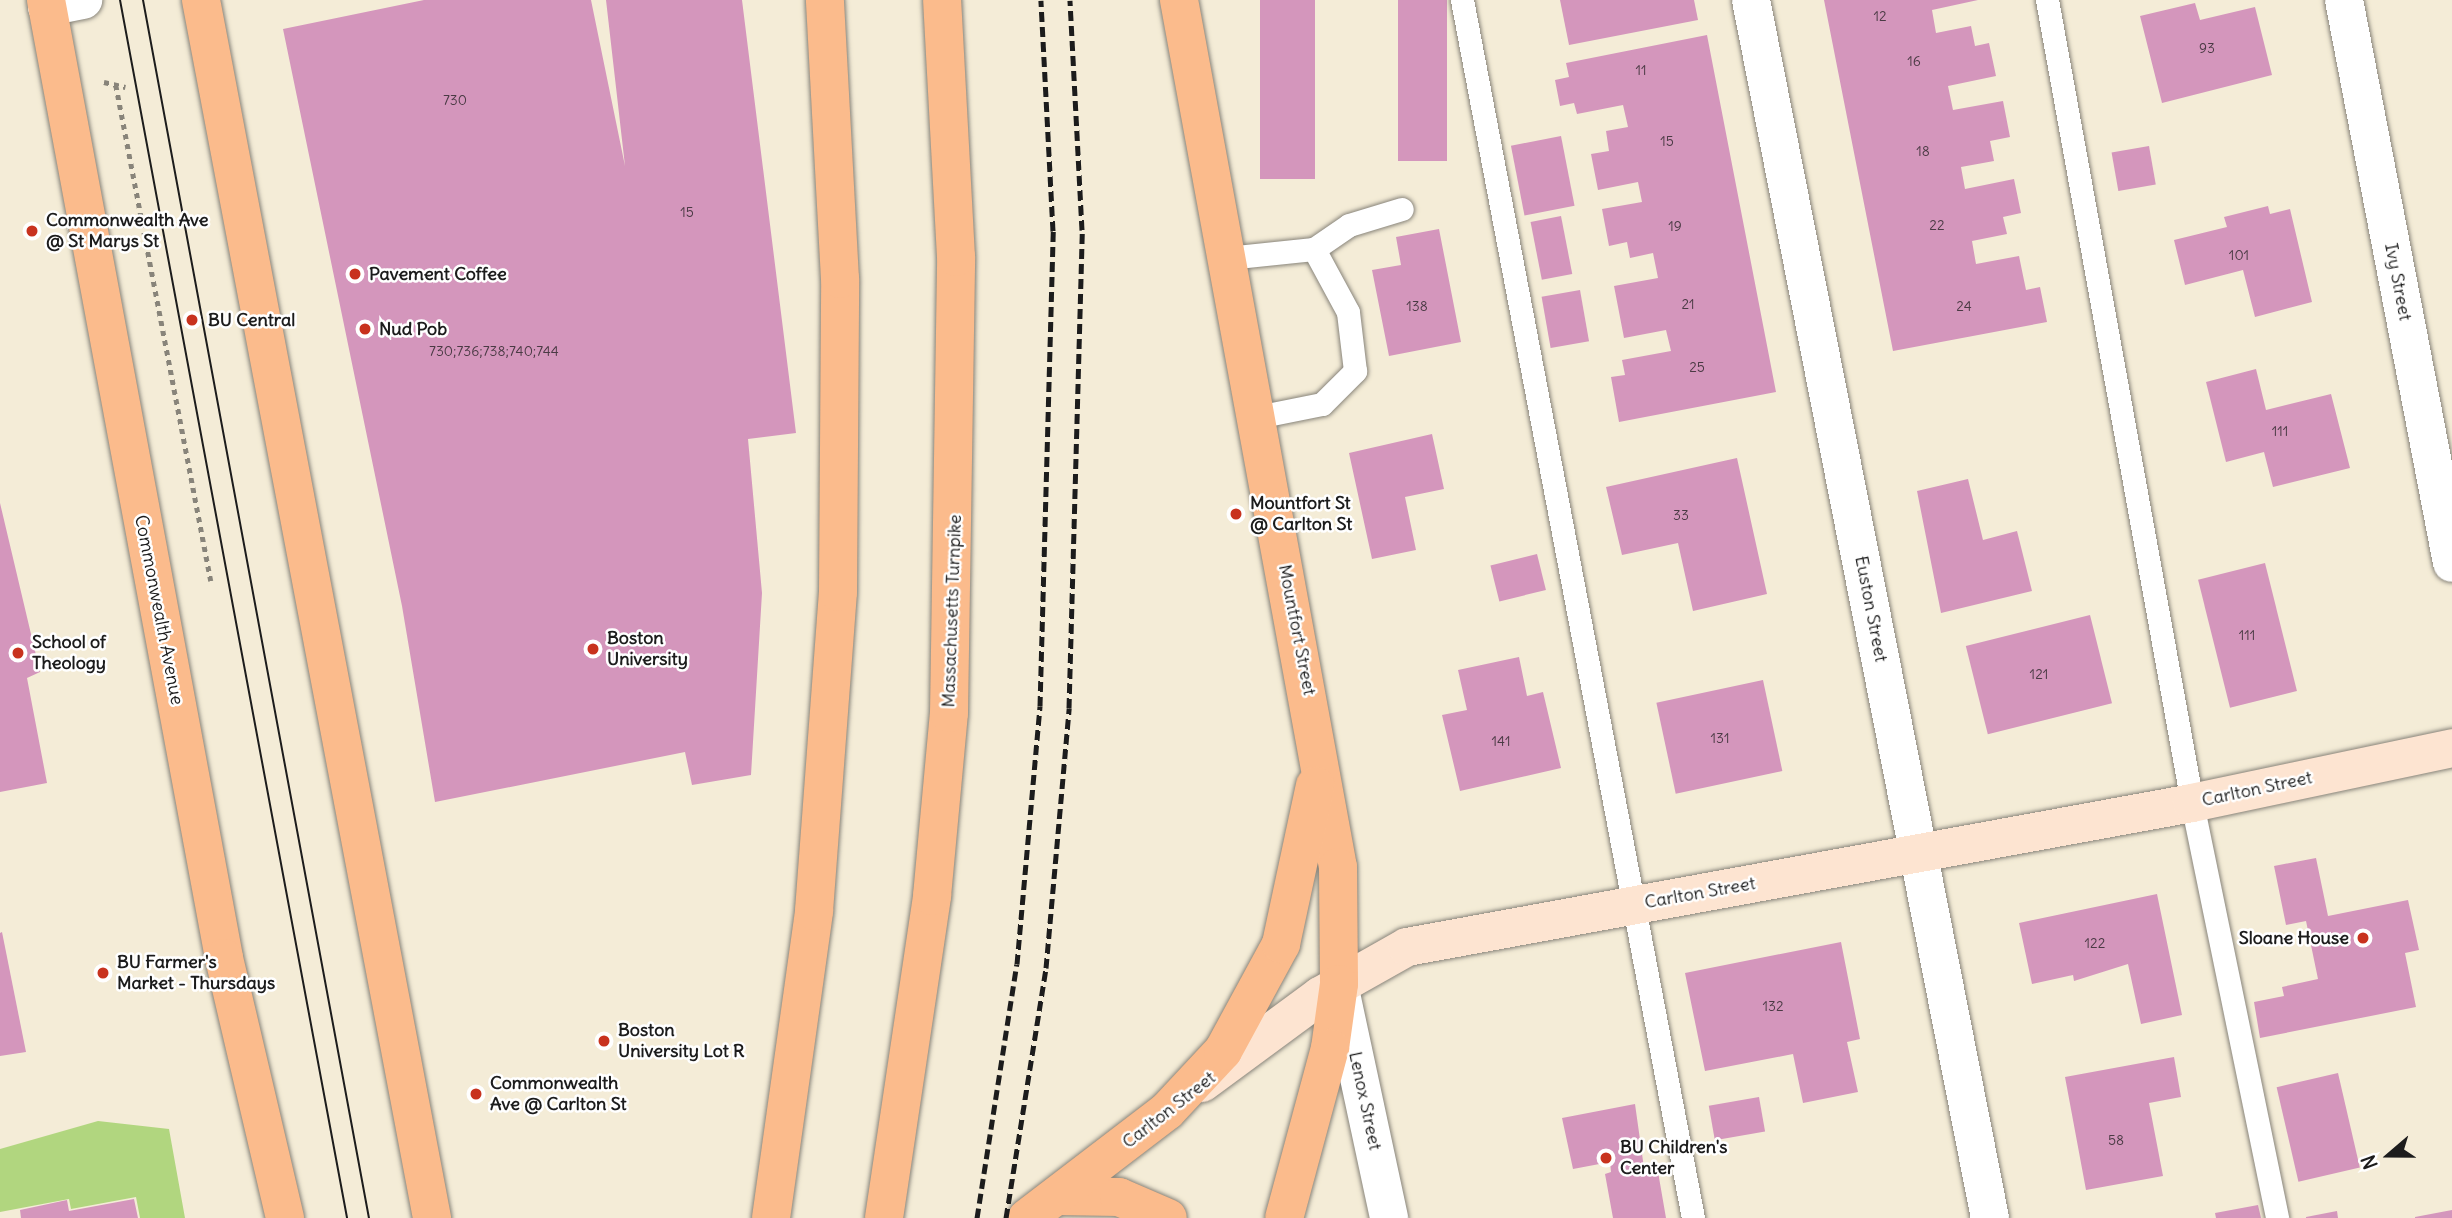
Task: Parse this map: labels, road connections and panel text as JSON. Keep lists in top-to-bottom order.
{
  "streets": {
    "main road": [
      "Commonwealth Avenue",
      "Massachusetts Turnpike",
      "Mountfort Street",
      "Carlton Street"
    ],
    "street": ["Ivy Street", "Euston Street", "Lenox Street"]
  },
  "crossings": [
    ["Euston Street", "Carlton Street"],
    ["Mountfort Street", "Carlton Street"],
    ["Mountfort Street", "Lenox Street"],
    ["Carlton Street", "Lenox Street"]
  ],
  "places": [
    "Commonwealth Ave @ St Marys St",
    "Pavement Coffee",
    "BU Central",
    "Nud Pob",
    "Mountfort St @ Carlton St",
    "Boston University",
    "School of Theology",
    "Sloane House",
    "BU Farmer's Market - Thursdays",
    "Boston University Lot R",
    "Commonwealth Ave @ Carlton St",
    "BU Children's Center"
  ],
  "house_numbers": [
    "12",
    "93",
    "16",
    "11",
    "730",
    "15",
    "18",
    "15",
    "22",
    "19",
    "101",
    "21",
    "138",
    "24",
    "730;736;738;740;744",
    "25",
    "111",
    "33",
    "111",
    "121",
    "131",
    "141",
    "122",
    "132",
    "58"
  ],
  "north": "left"
}
